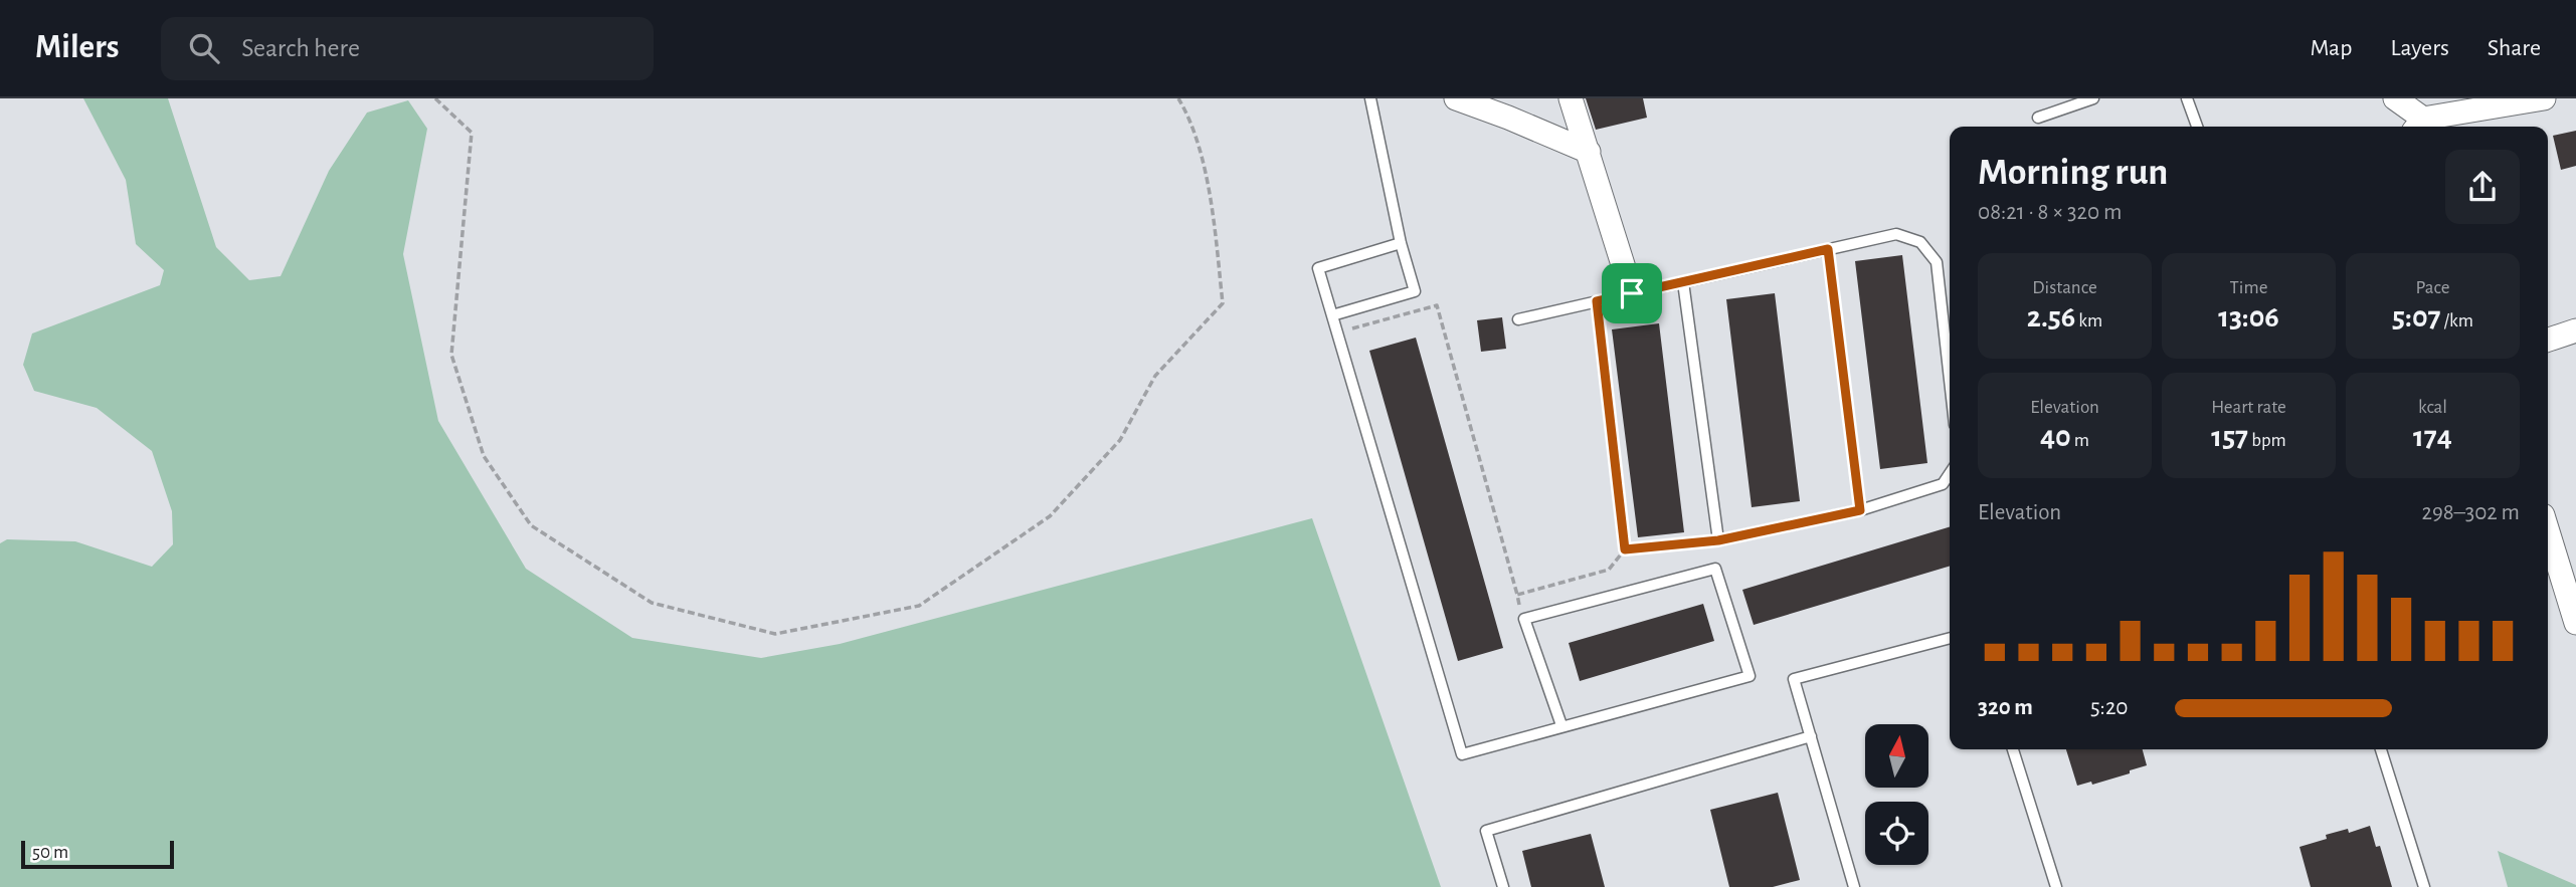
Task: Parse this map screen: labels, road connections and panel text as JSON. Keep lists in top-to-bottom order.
{
  "scale_bar": "50 m",
  "north": "top",
  "page": {
    "header": "Milers",
    "search": "Search here",
    "nav": ["Map", "Layers", "Share"],
    "heading": ["Morning run", "08:21 · 8 × 320 m"],
    "stats": [
      ["Distance", "2.56 km"],
      ["Time", "13:06"],
      ["Pace", "5:07 /km"],
      ["Elevation", "40 m"],
      ["Heart rate", "157 bpm"],
      ["kcal", "174"]
    ],
    "chart": ["Elevation", "298–302 m"],
    "list": [
      {
        "name": "320 m",
        "note": "5:20"
      }
    ],
    "scale": "50 m"
  }
}
